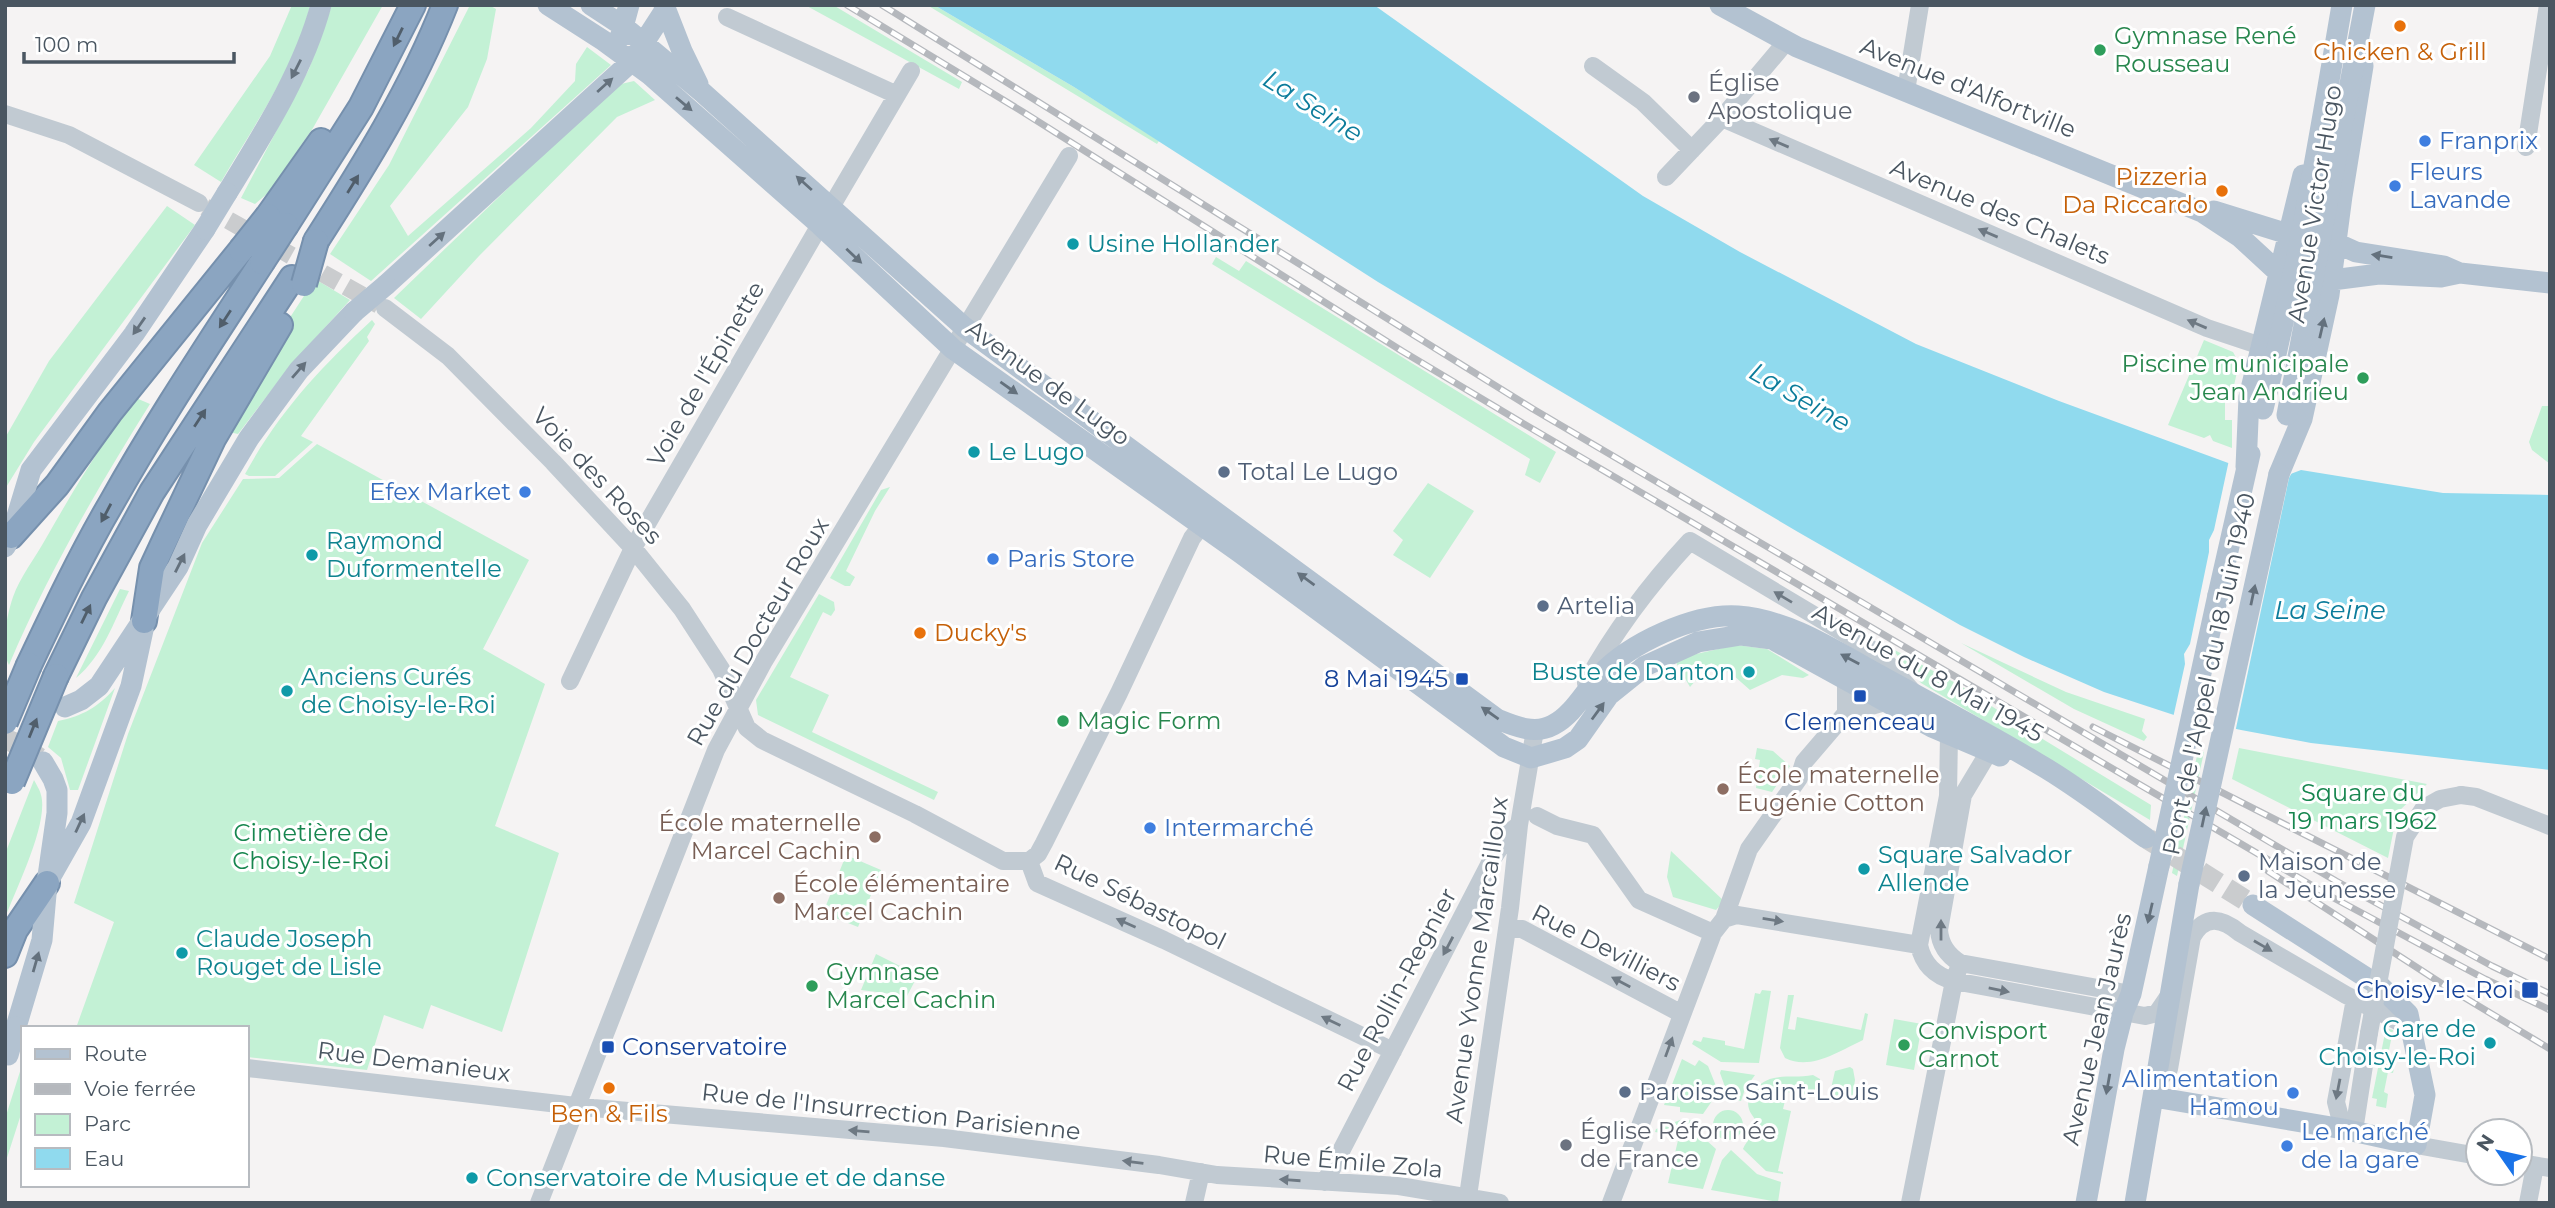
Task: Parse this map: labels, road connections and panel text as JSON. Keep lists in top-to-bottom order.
{
  "streets": {
    "main road": [
      "Avenue d'Alfortville",
      "Avenue Victor Hugo",
      "Avenue de Lugo",
      "Avenue du 8 Mai 1945",
      "Pont de l'Appel du 18 Juin 1940",
      "Avenue Jean Jaurès"
    ],
    "street": [
      "Avenue des Chalets",
      "Voie de l'Épinette",
      "Voie des Roses",
      "Rue du Docteur Roux",
      "Rue Sébastopol",
      "Rue Devilliers",
      "Avenue Yvonne Marcailloux",
      "Rue Rollin-Regnier",
      "Rue Demanieux",
      "Rue de l'Insurrection Parisienne",
      "Rue Émile Zola"
    ]
  },
  "crossings": [
    ["Avenue d'Alfortville", "Avenue Victor Hugo"],
    ["Avenue Victor Hugo", "Avenue des Chalets"],
    ["Avenue Victor Hugo", "Pont de l'Appel du 18 Juin 1940"],
    ["Voie de l'Épinette", "Avenue de Lugo"],
    ["Voie de l'Épinette", "Voie des Roses"],
    ["Avenue de Lugo", "Rue du Docteur Roux"],
    ["Avenue de Lugo", "Avenue du 8 Mai 1945"],
    ["Avenue de Lugo", "Avenue Yvonne Marcailloux"],
    ["Voie des Roses", "Rue du Docteur Roux"],
    ["Voie des Roses", "Rue Sébastopol"],
    ["Rue du Docteur Roux", "Rue Sébastopol"],
    ["Rue du Docteur Roux", "Rue Demanieux"],
    ["Rue du Docteur Roux", "Rue de l'Insurrection Parisienne"],
    ["Avenue du 8 Mai 1945", "Avenue Yvonne Marcailloux"],
    ["Pont de l'Appel du 18 Juin 1940", "Avenue Jean Jaurès"],
    ["Rue Sébastopol", "Rue Rollin-Regnier"],
    ["Rue Devilliers", "Avenue Yvonne Marcailloux"],
    ["Avenue Yvonne Marcailloux", "Rue Rollin-Regnier"],
    ["Avenue Yvonne Marcailloux", "Rue Émile Zola"],
    ["Rue Rollin-Regnier", "Rue Émile Zola"],
    ["Rue Demanieux", "Rue de l'Insurrection Parisienne"],
    ["Rue de l'Insurrection Parisienne", "Rue Émile Zola"]
  ],
  "one_way": [
    "Avenue des Chalets",
    "Rue Sébastopol",
    "Rue Rollin-Regnier",
    "Rue de l'Insurrection Parisienne",
    "Rue Émile Zola"
  ],
  "water": ["La Seine"],
  "parks": ["Square du 19 mars 1962", "Cimetière de Choisy-le-Roi"],
  "places": {
    "other": [
      "Chicken & Grill",
      "Gymnase René Rousseau",
      "Église Apostolique",
      "Franprix",
      "Fleurs Lavande",
      "Pizzeria Da Riccardo",
      "Usine Hollander",
      "Piscine municipale Jean Andrieu",
      "Le Lugo",
      "Total Le Lugo",
      "Efex Market",
      "Raymond Duformentelle",
      "Paris Store",
      "Artelia",
      "Ducky's",
      "Buste de Danton",
      "Anciens Curés de Choisy-le-Roi",
      "Magic Form",
      "École maternelle Eugénie Cotton",
      "Intermarché",
      "École maternelle Marcel Cachin",
      "Square Salvador Allende",
      "Maison de la Jeunesse",
      "École élémentaire Marcel Cachin",
      "Claude Joseph Rouget de Lisle",
      "Gymnase Marcel Cachin",
      "Gare de Choisy-le-Roi",
      "Convisport Carnot",
      "Ben & Fils",
      "Paroisse Saint-Louis",
      "Alimentation Hamou",
      "Église Réformée de France",
      "Le marché de la gare",
      "Conservatoire de Musique et de danse"
    ],
    "transit": [
      "8 Mai 1945",
      "Clemenceau",
      "Choisy-le-Roi",
      "Conservatoire"
    ]
  },
  "legend": [
    "Route",
    "Voie ferrée",
    "Parc",
    "Eau"
  ],
  "scale_bar": "100 m",
  "north": "top left"
}
